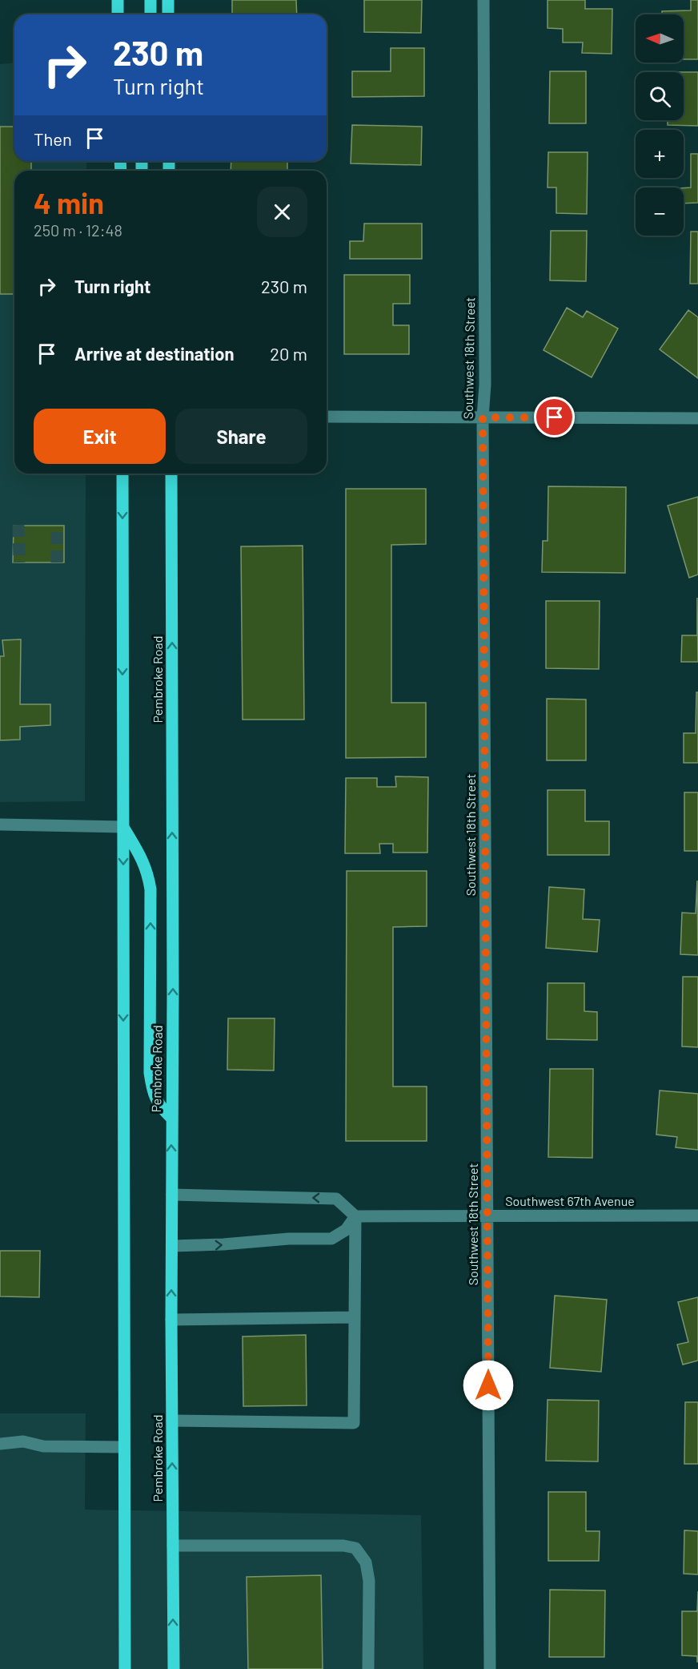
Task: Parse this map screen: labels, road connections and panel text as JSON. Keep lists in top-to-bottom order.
{
  "streets": {
    "main road": ["Pembroke Road"],
    "street": ["Southwest 18th Street", "Southwest 67th Avenue"]
  },
  "crossings": [
    ["Southwest 18th Street", "Southwest 67th Avenue"]
  ],
  "north": "left",
  "page": {
    "map_buttons": ["+", "−"],
    "turn": ["230 m", "Turn right"],
    "then": "Then",
    "heading": ["4 min", "250 m · 12:48"],
    "list": [
      {
        "name": "Turn right",
        "value": "230 m"
      },
      {
        "name": "Arrive at destination",
        "value": "20 m"
      }
    ],
    "buttons": ["Exit", "Share"]
  }
}
